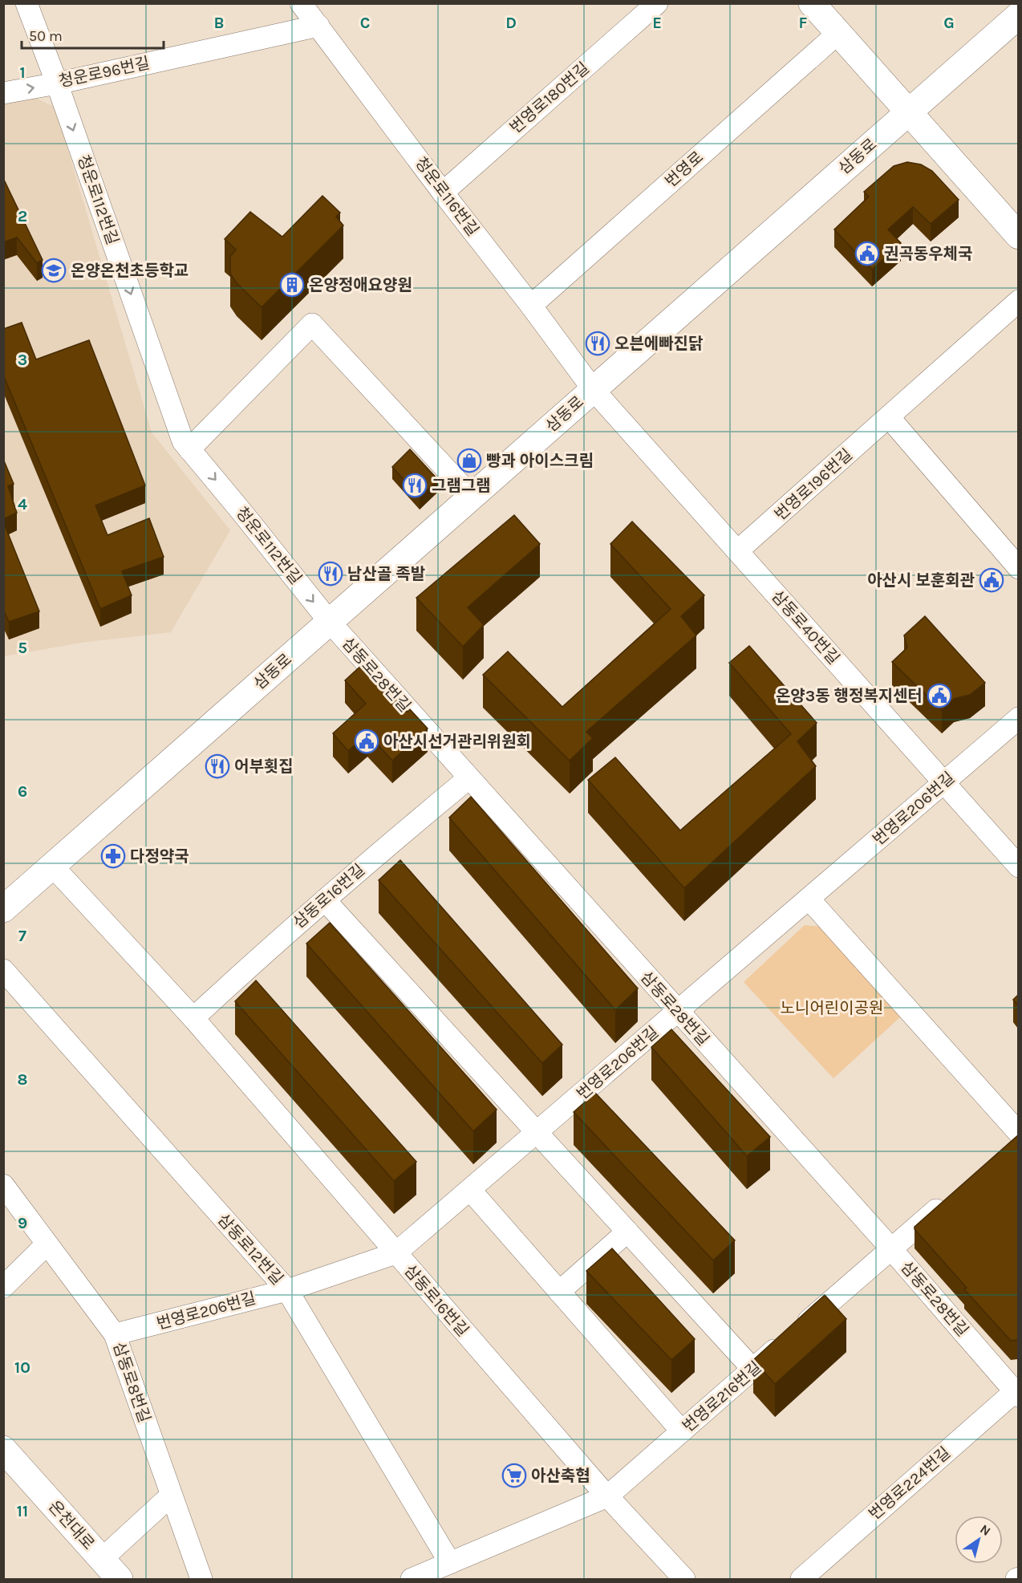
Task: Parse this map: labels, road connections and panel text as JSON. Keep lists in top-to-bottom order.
{
  "streets": {
    "street": [
      "청운로96번길",
      "번영로180번길",
      "삼동로",
      "번영로",
      "청운로116번길",
      "청운로112번길",
      "번영로196번길",
      "삼동로40번길",
      "삼동로28번길",
      "번영로206번길",
      "삼동로16번길",
      "삼동로12번길",
      "삼동로8번길",
      "번영로216번길",
      "번영로224번길",
      "온천대로"
    ]
  },
  "crossings": [
    ["청운로96번길", "청운로116번길"],
    ["청운로96번길", "청운로112번길"],
    ["번영로180번길", "청운로116번길"],
    ["삼동로", "청운로116번길"],
    ["삼동로", "청운로112번길"],
    ["삼동로", "삼동로40번길"],
    ["삼동로", "삼동로28번길"],
    ["삼동로", "삼동로16번길"],
    ["번영로", "청운로116번길"],
    ["청운로116번길", "삼동로40번길"],
    ["청운로112번길", "삼동로28번길"],
    ["번영로196번길", "삼동로40번길"],
    ["삼동로40번길", "번영로206번길"],
    ["삼동로28번길", "번영로206번길"],
    ["삼동로28번길", "삼동로16번길"],
    ["삼동로28번길", "번영로216번길"],
    ["삼동로28번길", "번영로224번길"],
    ["번영로206번길", "삼동로16번길"],
    ["번영로206번길", "삼동로12번길"],
    ["번영로206번길", "삼동로8번길"],
    ["삼동로16번길", "번영로216번길"],
    ["삼동로12번길", "번영로216번길"]
  ],
  "one_way": ["청운로112번길"],
  "parks": ["노니어린이공원"],
  "places": {
    "public building": [
      "권곡동우체국",
      "아산시 보훈회관",
      "온양3동 행정복지센터",
      "아산시선거관리위원회"
    ],
    "school or university": ["온양온천초등학교"],
    "building": ["온양정애요양원"],
    "restaurant": [
      "오븐에빠진닭",
      "그램그램",
      "남산골 족발",
      "어부횟집"
    ],
    "shop": ["빵과 아이스크림"],
    "pharmacy": ["다정약국"],
    "supermarket": ["아산축협"]
  },
  "scale_bar": "50 m",
  "north": "top right",
  "grid": {
    "columns": [
      "B",
      "C",
      "D",
      "E",
      "F",
      "G"
    ],
    "rows": [
      "1",
      "2",
      "3",
      "4",
      "5",
      "6",
      "7",
      "8",
      "9",
      "10",
      "11"
    ]
  }
}
